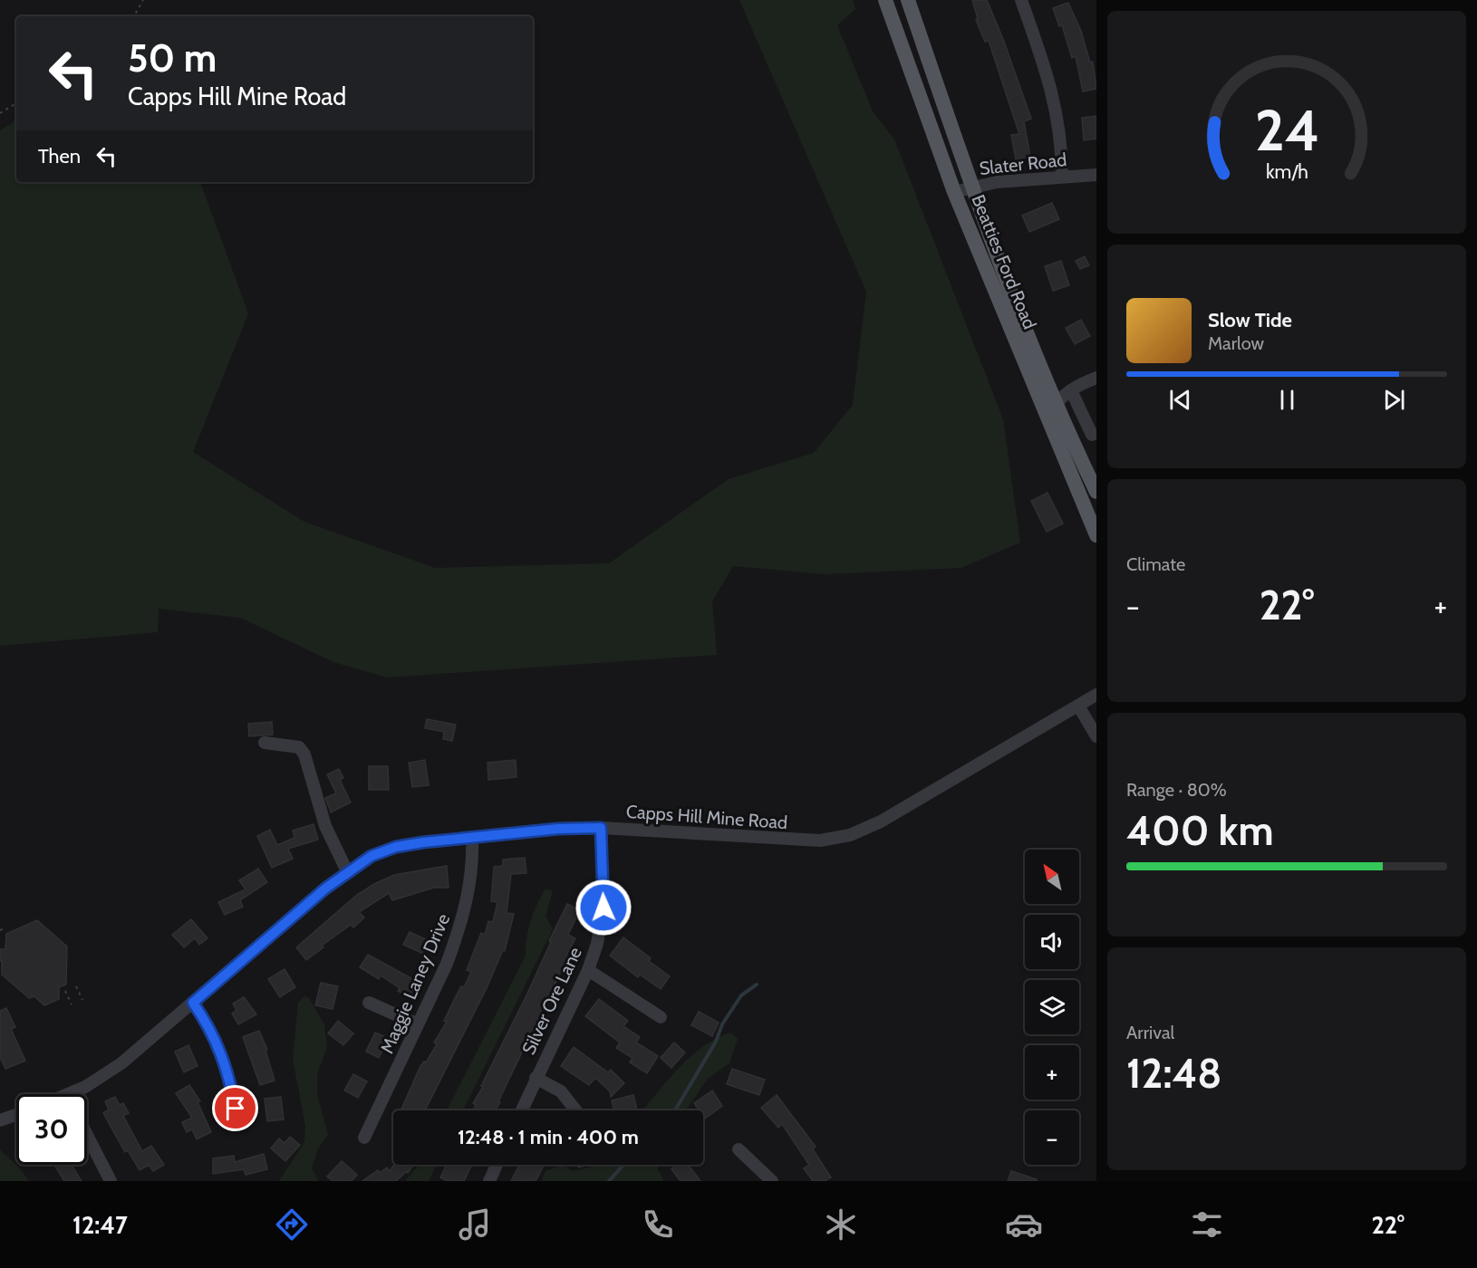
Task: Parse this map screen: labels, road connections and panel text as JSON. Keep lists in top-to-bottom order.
{
  "streets": {
    "main road": ["Beatties Ford Road"],
    "street": [
      "Slater Road",
      "Capps Hill Mine Road",
      "Maggie Laney Drive",
      "Silver Ore Lane"
    ]
  },
  "crossings": [
    ["Slater Road", "Beatties Ford Road"],
    ["Capps Hill Mine Road", "Maggie Laney Drive"],
    ["Capps Hill Mine Road", "Silver Ore Lane"]
  ],
  "north": "top left",
  "page": {
    "turn": ["50 m", "Capps Hill Mine Road"],
    "then": "Then",
    "song": ["Slow Tide", "Marlow"],
    "tile": [
      "Climate",
      ["Range · 80%", "400 km"],
      ["Arrival", "12:48"]
    ],
    "heat": ["−", "22°", "+"],
    "map_buttons": ["+", "−"],
    "limit": "30",
    "trip": "12:48 · 1 min · 400 m",
    "tabs": ["12:47", "22°"],
    "gauge": ["24", "km/h"]
  }
}
